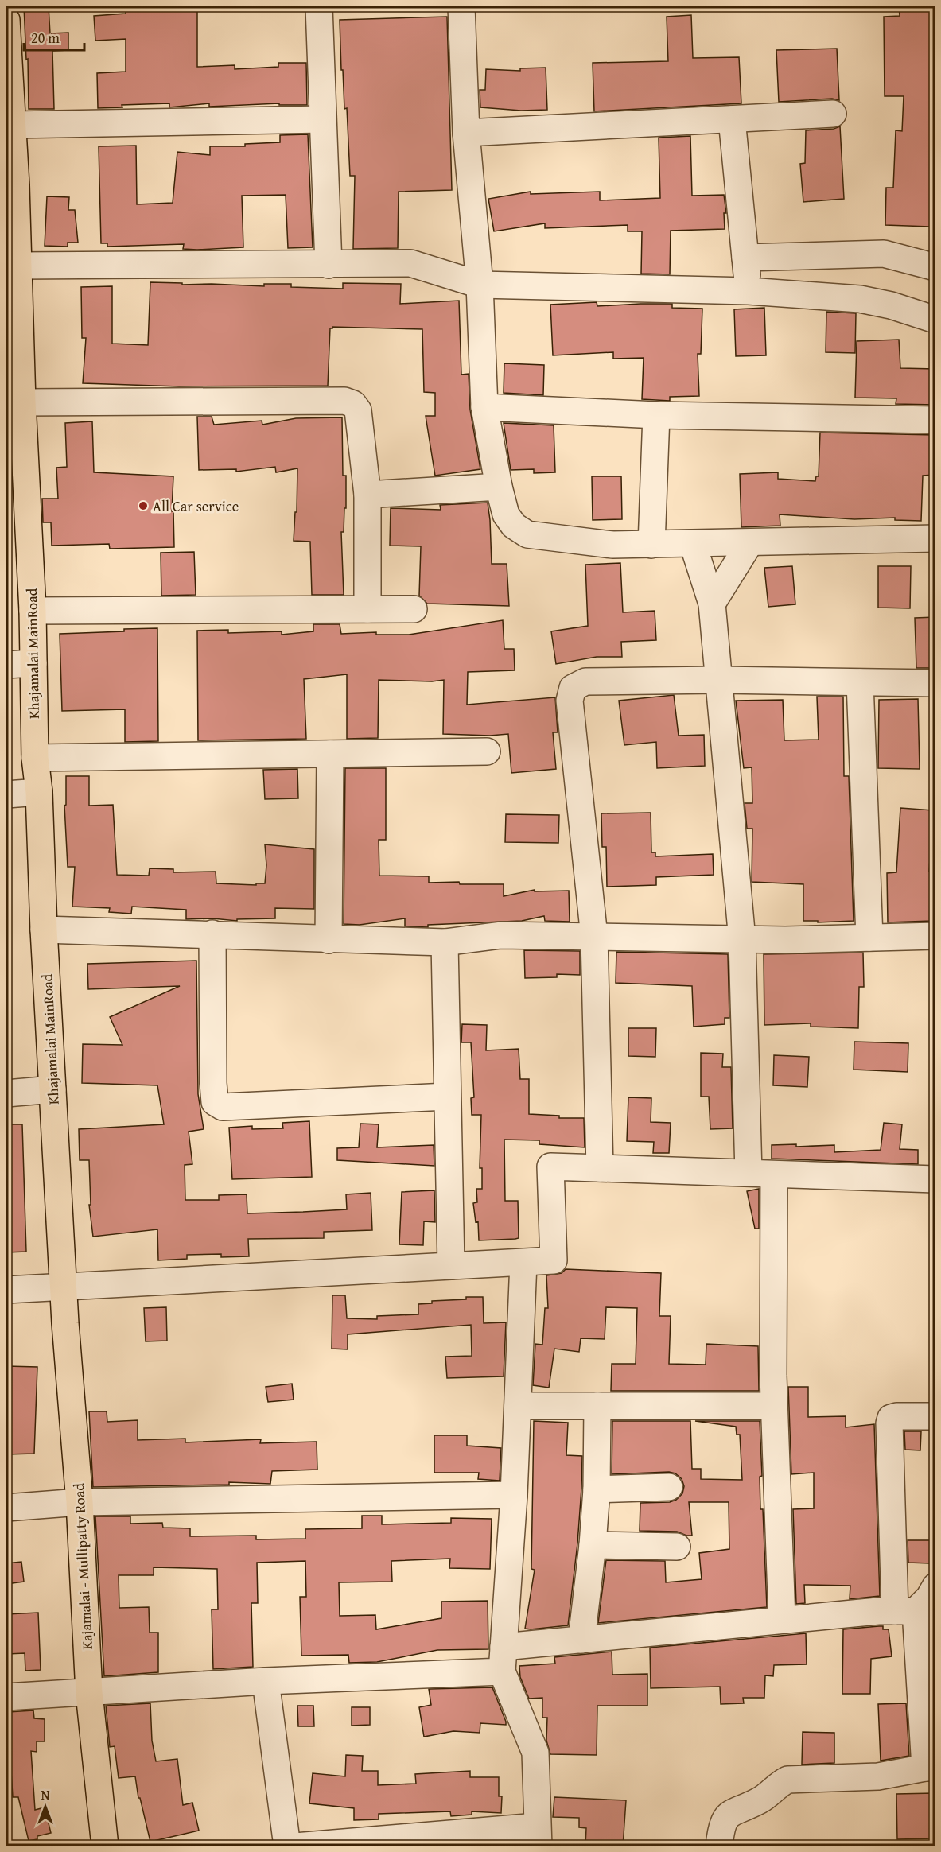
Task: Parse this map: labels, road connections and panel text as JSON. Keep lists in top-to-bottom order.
{
  "streets": {
    "main road": ["Khajamalai MainRoad", "Kajamalai - Mullipatty Road"]
  },
  "crossings": [
    ["Khajamalai MainRoad", "Kajamalai - Mullipatty Road"]
  ],
  "places": ["All Car service"],
  "scale_bar": "20 m",
  "north": "top"
}
